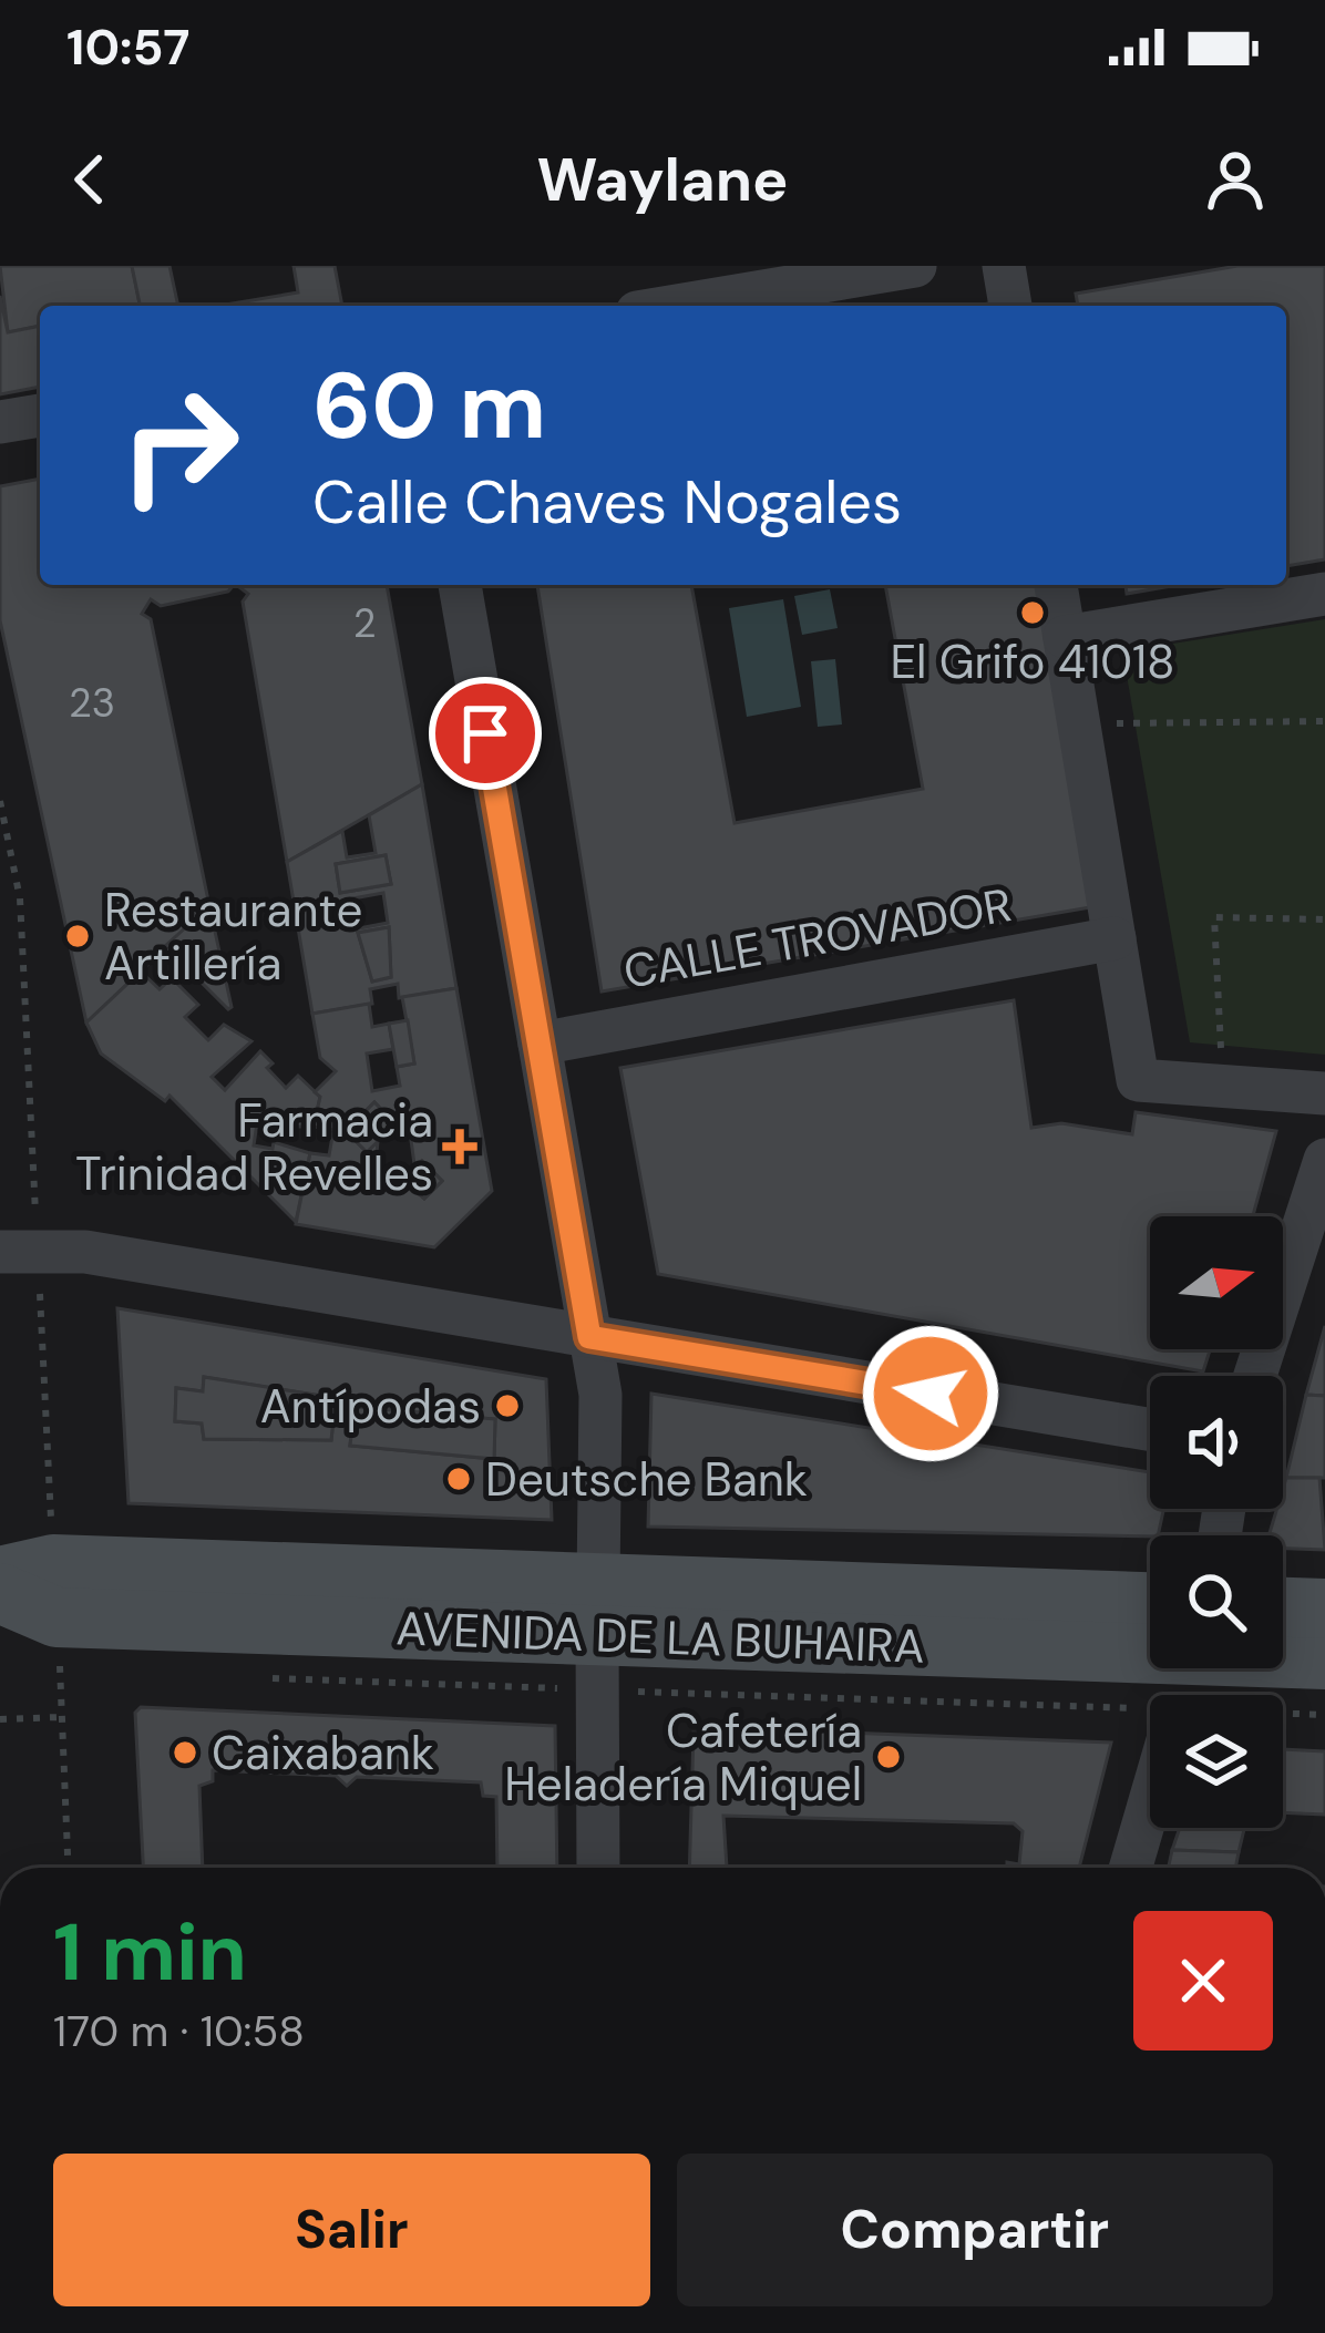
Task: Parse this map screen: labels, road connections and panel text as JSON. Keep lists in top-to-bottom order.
{
  "streets": {
    "main road": ["AVENIDA DE LA BUHAIRA"],
    "street": ["CALLE TROVADOR"]
  },
  "places": {
    "other": [
      "El Grifo 41018",
      "Restaurante Artillería",
      "Antípodas",
      "Deutsche Bank",
      "Caixabank",
      "Cafetería Heladería Miquel"
    ],
    "health": ["Farmacia Trinidad Revelles"]
  },
  "house_numbers": ["2", "23"],
  "north": "right",
  "page": {
    "status": "10:57",
    "header": "Waylane",
    "turn": ["60 m", "Calle Chaves Nogales"],
    "heading": ["1 min", "170 m · 10:58"],
    "buttons": ["Salir", "Compartir"]
  }
}
